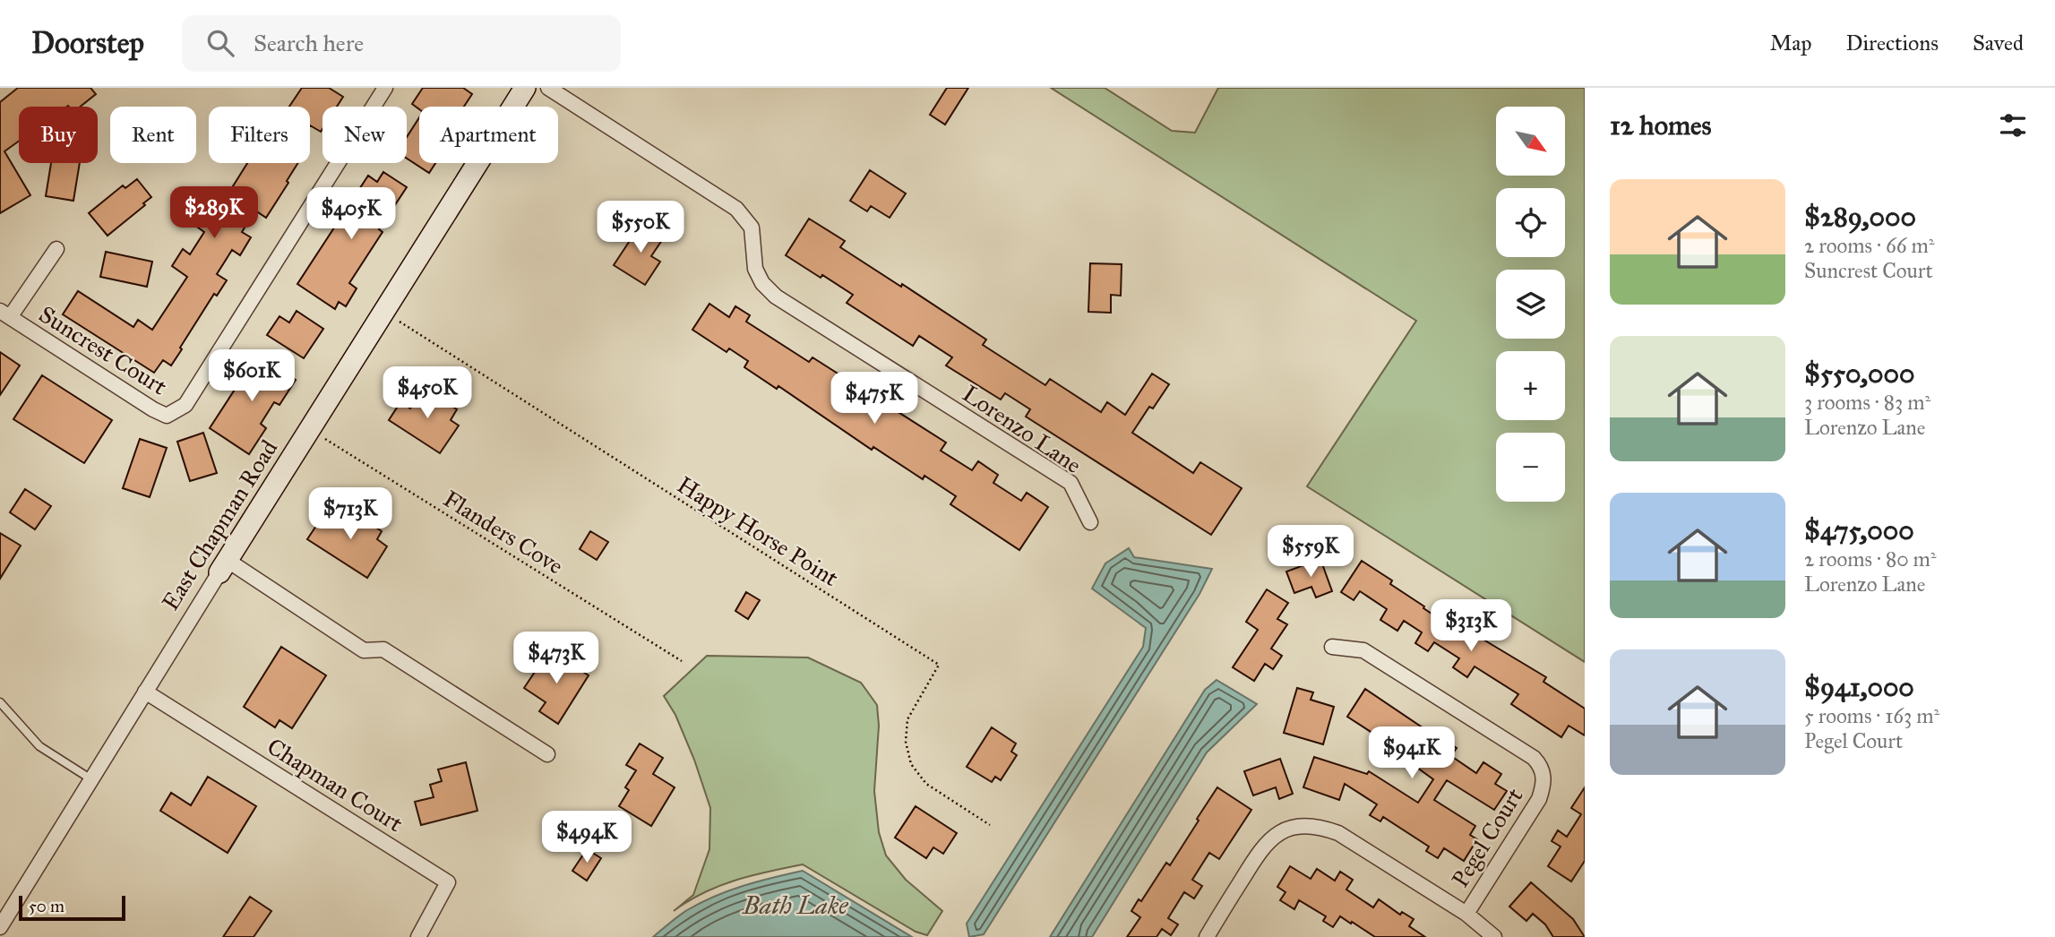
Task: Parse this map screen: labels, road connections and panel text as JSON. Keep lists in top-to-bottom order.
{
  "streets": {
    "street": [
      "Suncrest Court",
      "Lorenzo Lane",
      "East Chapman Road",
      "Chapman Court",
      "Pegel Court"
    ],
    "path": ["Happy Horse Point", "Flanders Cove"]
  },
  "crossings": [
    ["East Chapman Road", "Happy Horse Point"],
    ["East Chapman Road", "Flanders Cove"],
    ["East Chapman Road", "Chapman Court"]
  ],
  "water": ["Bath Lake"],
  "scale_bar": "50 m",
  "north": "bottom right",
  "page": {
    "header": "Doorstep",
    "search": "Search here",
    "nav": ["Map", "Directions", "Saved"],
    "heading": "12 homes",
    "map_buttons": ["+", "−"],
    "chip": [
      "Buy",
      "Rent",
      "Filters",
      "New",
      "Apartment"
    ],
    "list": [
      {
        "name": "$289,000",
        "note": "2 rooms · 66 m² · Suncrest Court"
      },
      {
        "name": "$550,000",
        "note": "3 rooms · 83 m² · Lorenzo Lane"
      },
      {
        "name": "$475,000",
        "note": "2 rooms · 80 m² · Lorenzo Lane"
      },
      {
        "name": "$941,000",
        "note": "5 rooms · 163 m² · Pegel Court"
      }
    ],
    "price": [
      "$289K",
      "$405K",
      "$550K",
      "$601K",
      "$450K",
      "$475K",
      "$713K",
      "$559K",
      "$313K",
      "$473K",
      "$941K",
      "$494K"
    ],
    "scale": "50 m"
  }
}
